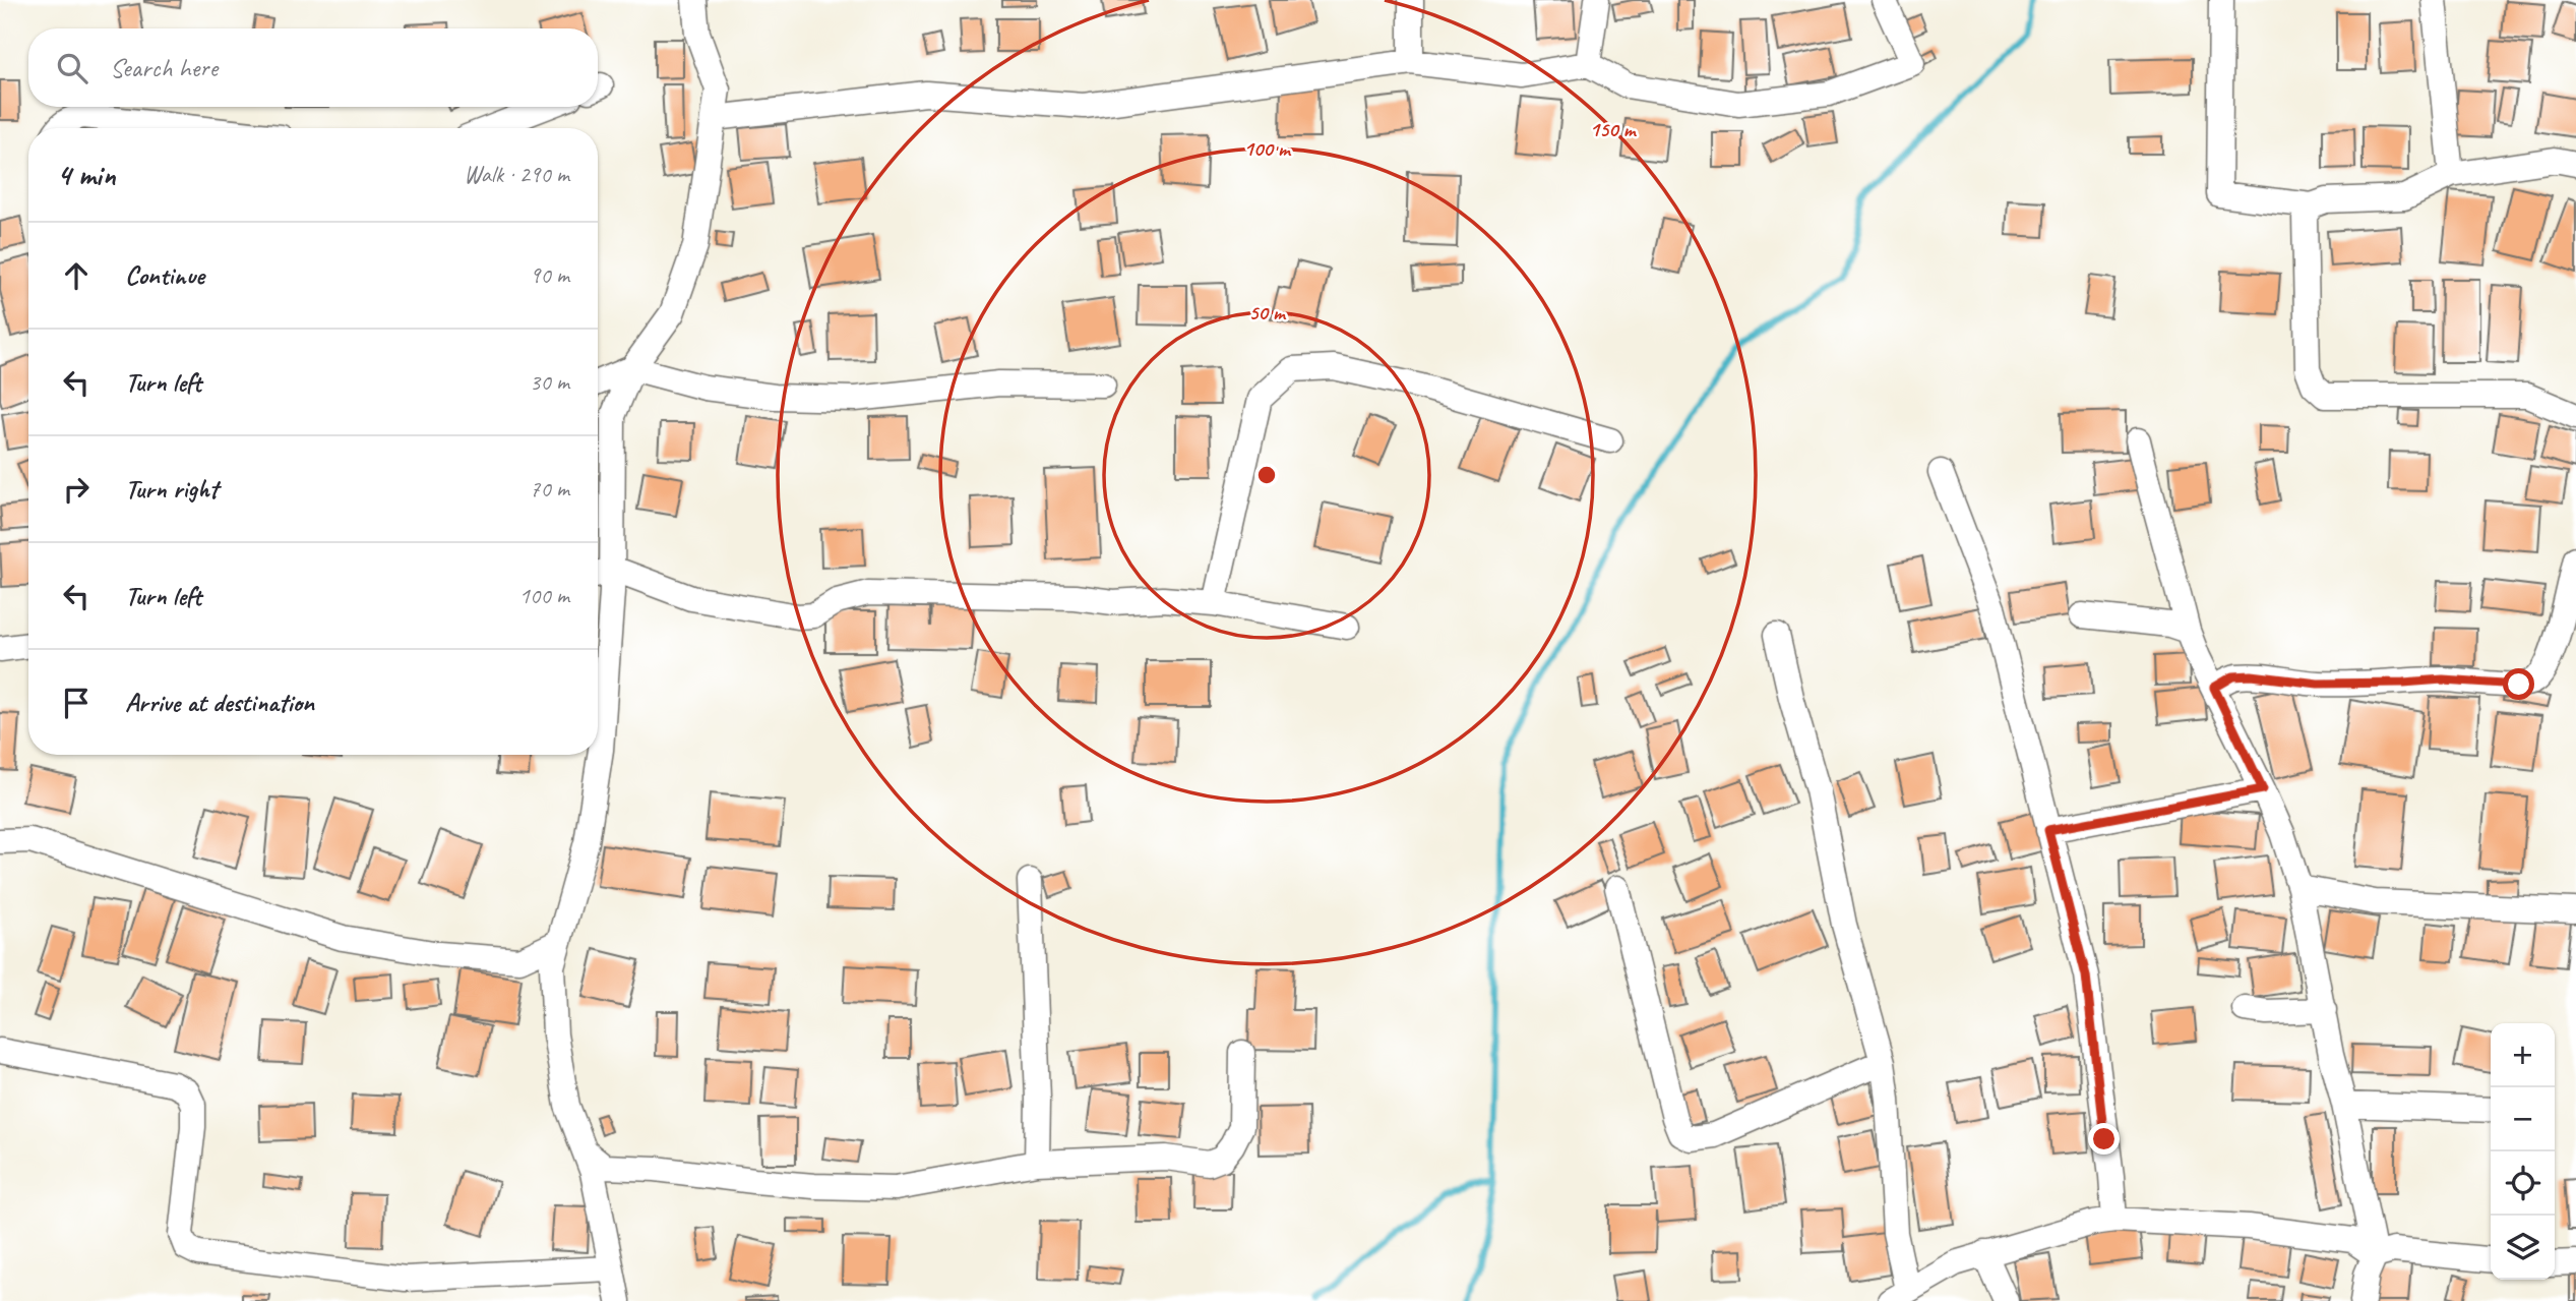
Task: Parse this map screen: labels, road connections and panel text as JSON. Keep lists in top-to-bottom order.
{
  "page": {
    "search": "Search here",
    "heading": ["4 min", "Walk · 290 m"],
    "list": [
      ["Continue", "90 m"],
      ["Turn left", "30 m"],
      ["Turn right", "70 m"],
      ["Turn left", "100 m"],
      "Arrive at destination"
    ],
    "map_buttons": ["+", "−"]
  },
  "rings": ["150 m", "100 m", "50 m"]
}
